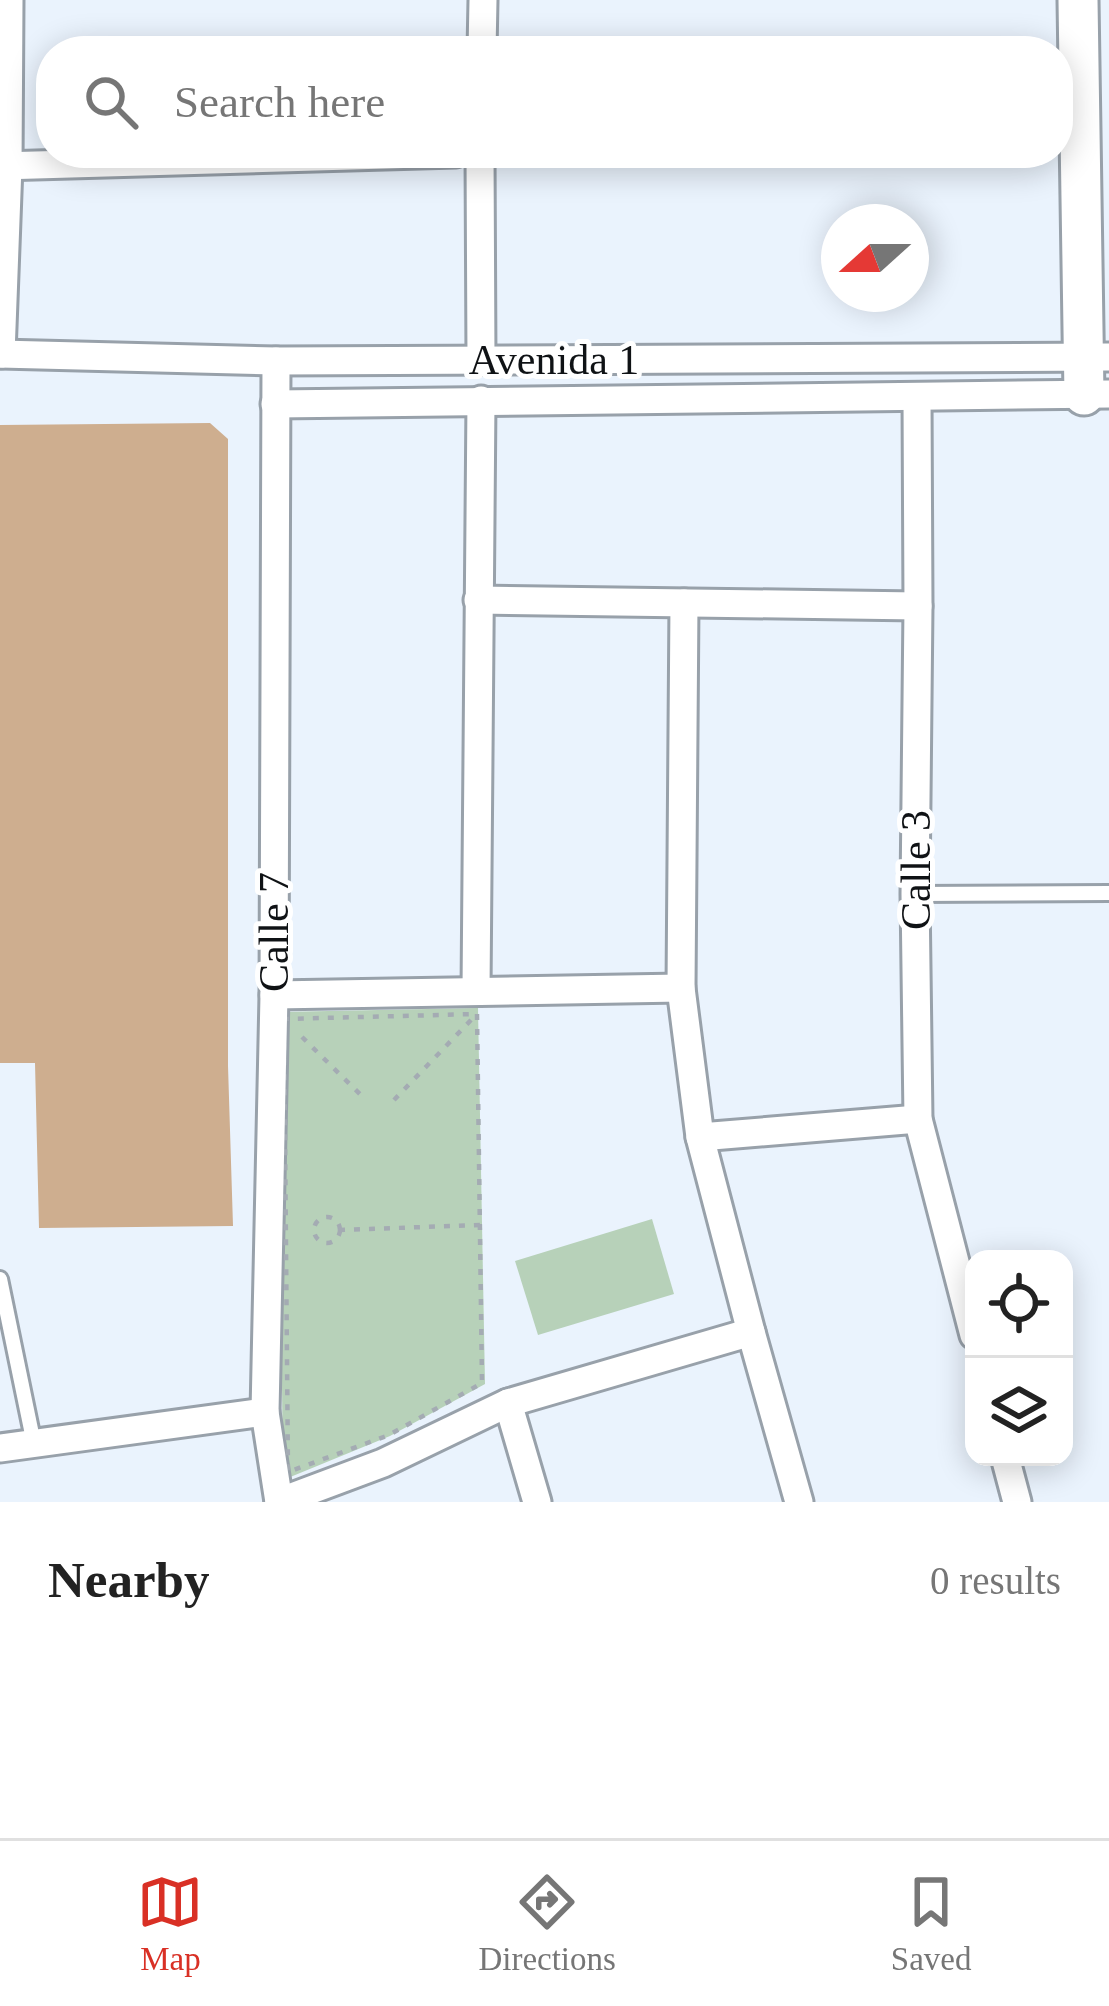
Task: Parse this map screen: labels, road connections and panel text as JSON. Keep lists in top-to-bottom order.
{
  "streets": {
    "street": ["Avenida 1", "Calle 3", "Calle 7"]
  },
  "crossings": [
    ["Avenida 1", "Calle 3"],
    ["Avenida 1", "Calle 7"]
  ],
  "north": "left",
  "page": {
    "search": "Search here",
    "heading": ["Nearby", "0 results"],
    "nav": ["Map", "Directions", "Saved"]
  }
}
